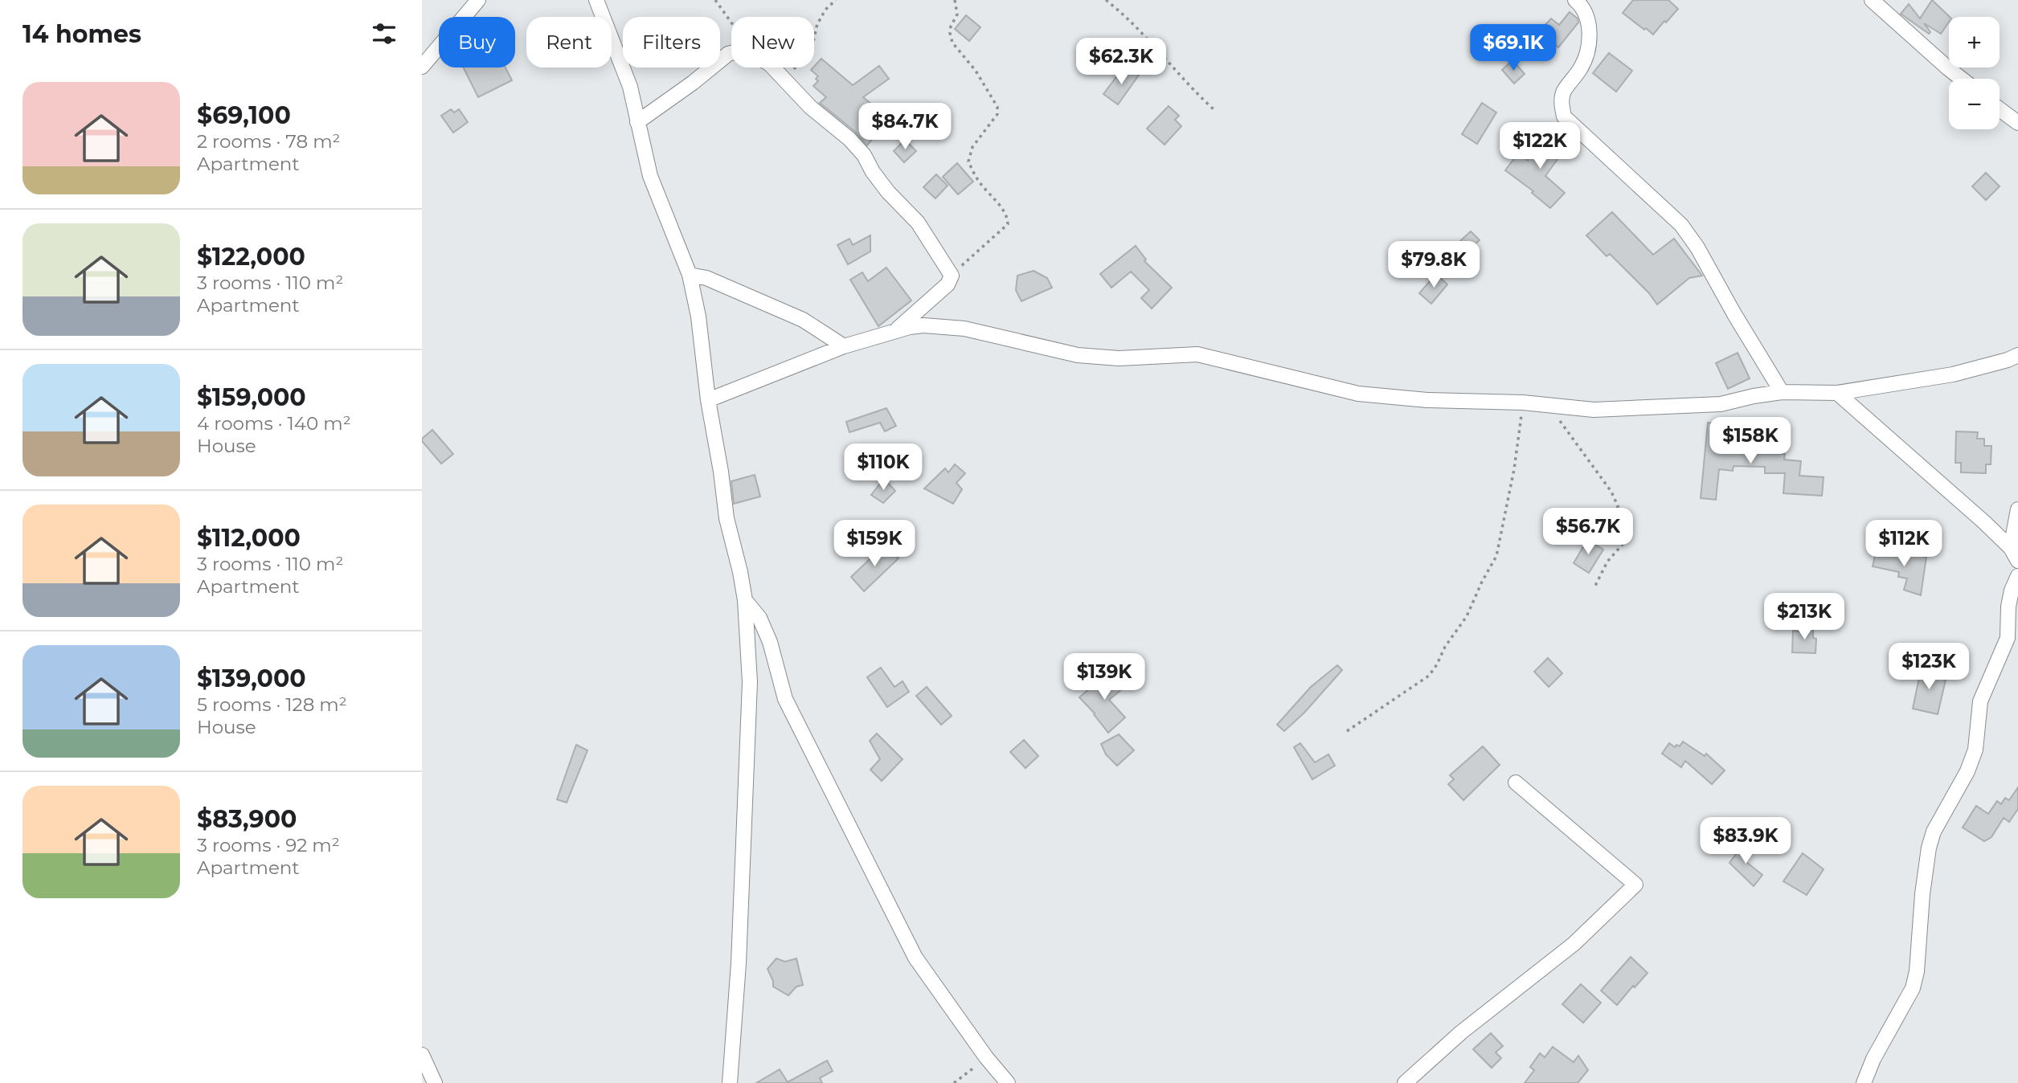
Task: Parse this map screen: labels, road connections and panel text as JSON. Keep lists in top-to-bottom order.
{
  "page": {
    "heading": "14 homes",
    "map_buttons": ["+", "−"],
    "chip": [
      "Buy",
      "Rent",
      "Filters",
      "New"
    ],
    "price": [
      "$69.1K",
      "$62.3K",
      "$84.7K",
      "$122K",
      "$79.8K",
      "$158K",
      "$110K",
      "$56.7K",
      "$159K",
      "$112K",
      "$213K",
      "$123K",
      "$139K",
      "$83.9K"
    ],
    "list": [
      {
        "name": "$69,100",
        "note": "2 rooms · 78 m² · Apartment"
      },
      {
        "name": "$122,000",
        "note": "3 rooms · 110 m² · Apartment"
      },
      {
        "name": "$159,000",
        "note": "4 rooms · 140 m² · House"
      },
      {
        "name": "$112,000",
        "note": "3 rooms · 110 m² · Apartment"
      },
      {
        "name": "$139,000",
        "note": "5 rooms · 128 m² · House"
      },
      {
        "name": "$83,900",
        "note": "3 rooms · 92 m² · Apartment"
      }
    ]
  }
}
